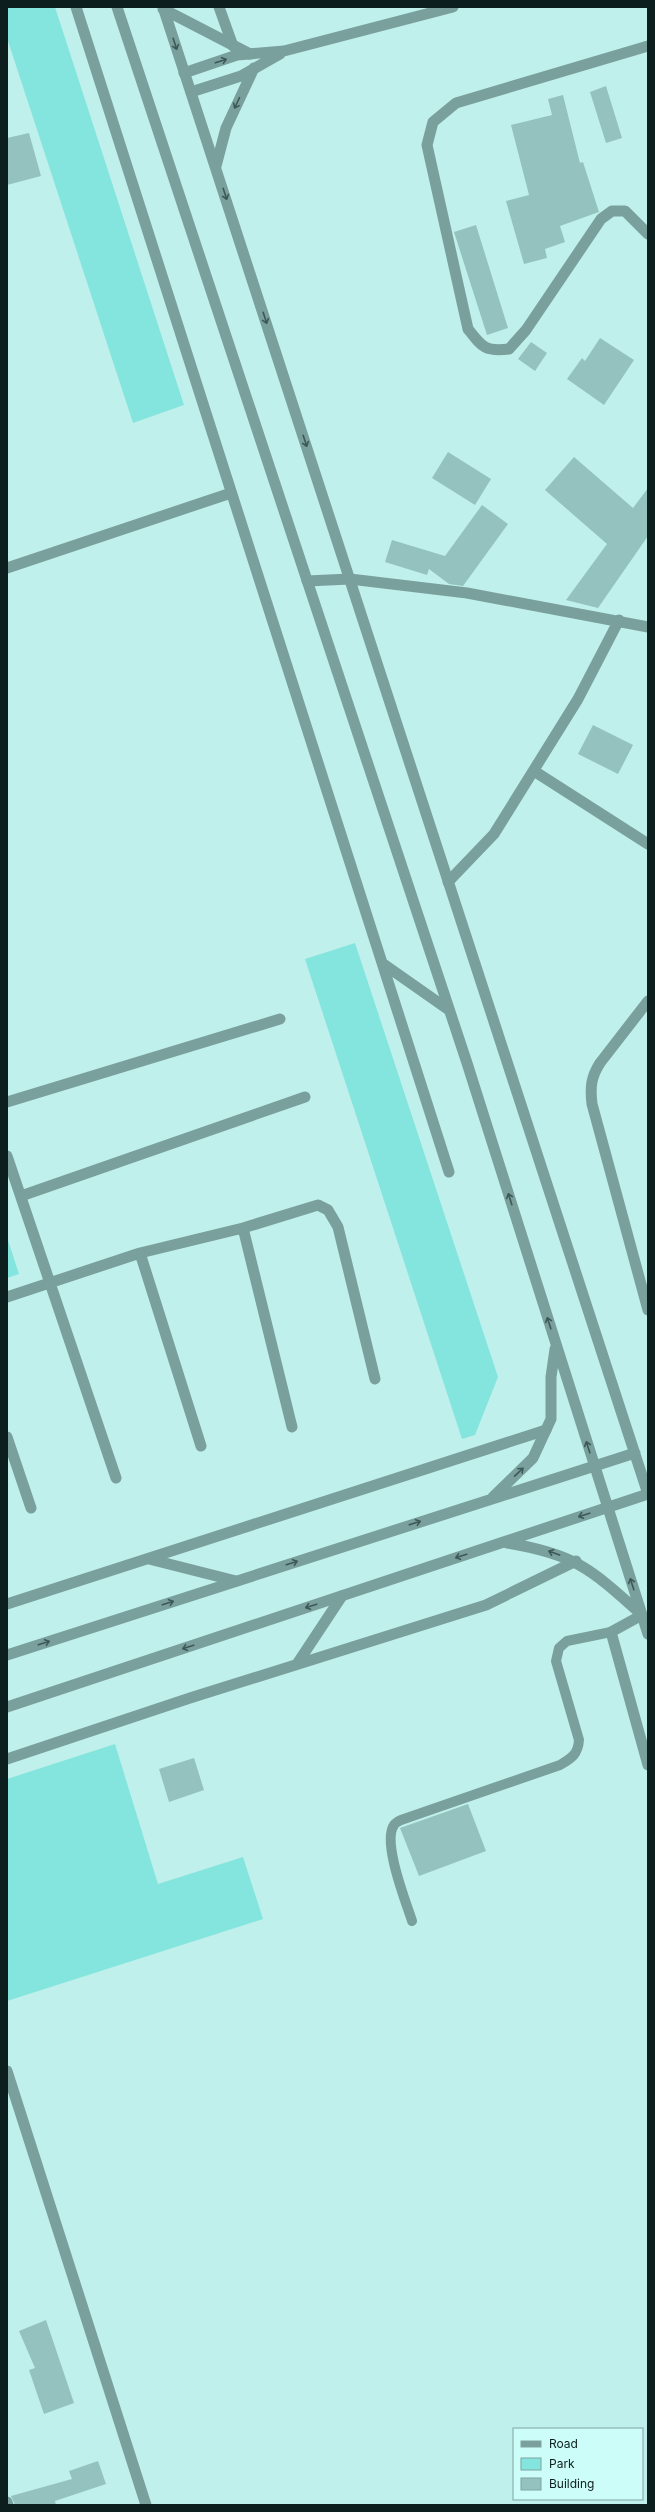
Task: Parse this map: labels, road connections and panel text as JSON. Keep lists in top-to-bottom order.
{
  "legend": ["Road", "Park", "Building"]
}
